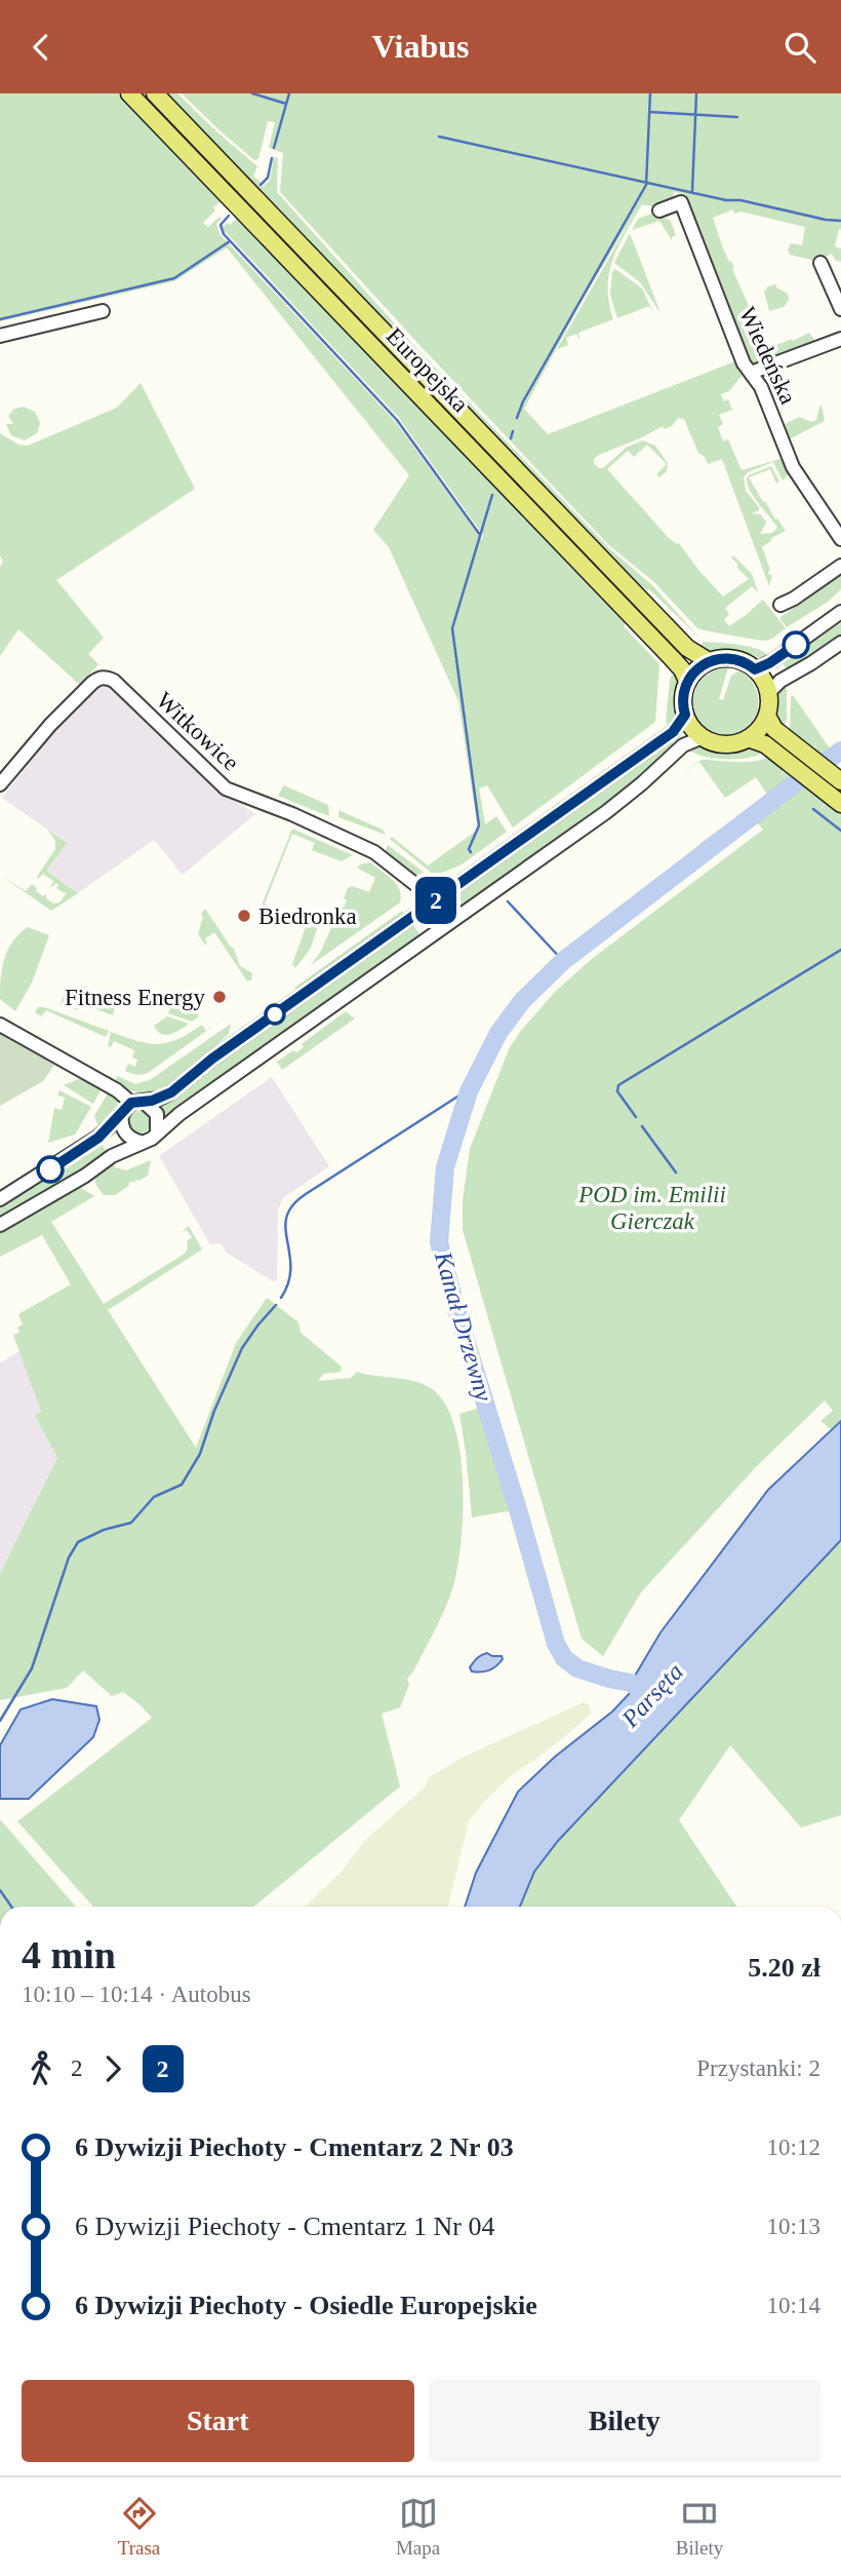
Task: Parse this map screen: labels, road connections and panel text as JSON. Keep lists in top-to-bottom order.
{
  "streets": {
    "main road": ["Europejska"],
    "street": ["Wiedeńska", "Witkowice"]
  },
  "water": ["Kanał Drzewny", "Parsęta"],
  "parks": ["POD im. Emilii Gierczak"],
  "places": ["Biedronka", "Fitness Energy"],
  "lines": ["bus line 2"],
  "page": {
    "header": "Viabus",
    "on_map": "2",
    "heading": ["4 min", "10:10 – 10:14 · Autobus", "5.20 zł"],
    "legs": ["2", "2", "Przystanki: 2"],
    "list": [
      {
        "name": "6 Dywizji Piechoty - Cmentarz 2 Nr 03",
        "value": "10:12"
      },
      {
        "name": "6 Dywizji Piechoty - Cmentarz 1 Nr 04",
        "value": "10:13"
      },
      {
        "name": "6 Dywizji Piechoty - Osiedle Europejskie",
        "value": "10:14"
      }
    ],
    "buttons": ["Start", "Bilety"],
    "tabs": ["Trasa", "Mapa", "Bilety"]
  }
}
